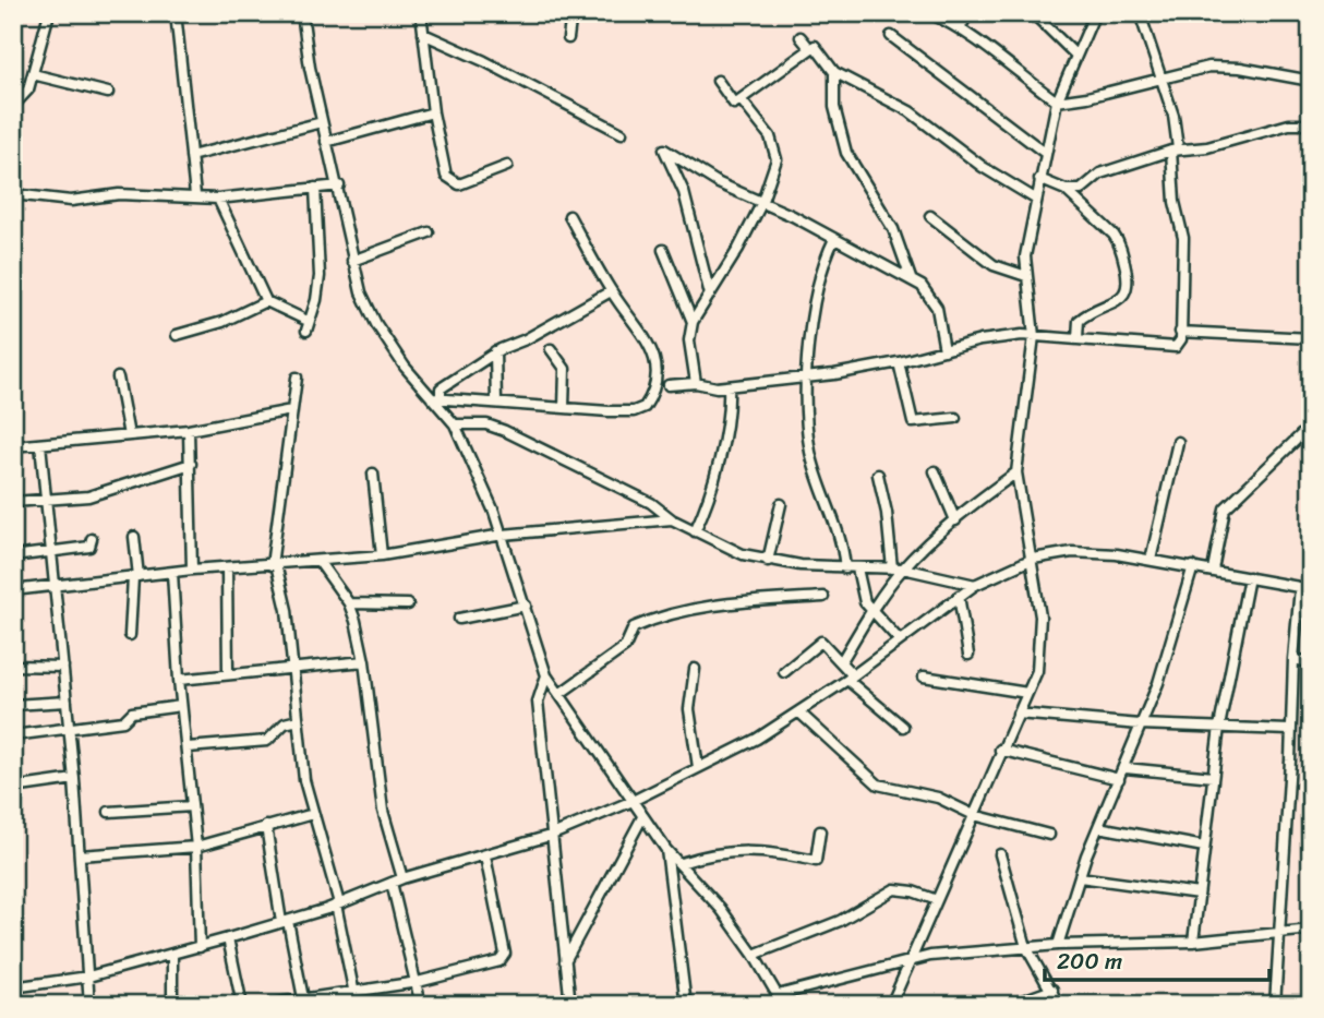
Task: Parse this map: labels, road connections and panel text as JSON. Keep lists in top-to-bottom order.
{
  "scale_bar": "200 m"
}
